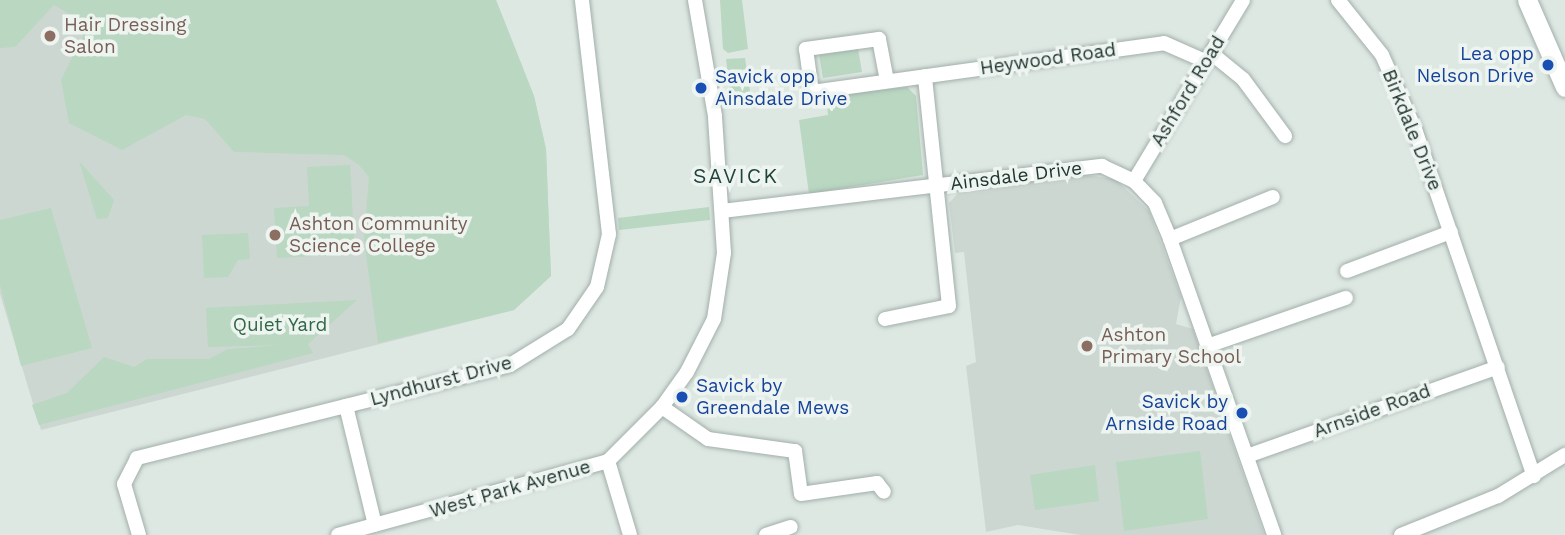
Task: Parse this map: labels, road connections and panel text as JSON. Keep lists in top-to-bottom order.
{
  "streets": {
    "street": [
      "Heywood Road",
      "Ashford Road",
      "Birkdale Drive",
      "Ainsdale Drive",
      "Lyndhurst Drive",
      "Arnside Road",
      "West Park Avenue"
    ]
  },
  "crossings": [
    ["Heywood Road", "Ashford Road"],
    ["Ashford Road", "Ainsdale Drive"],
    ["Birkdale Drive", "Arnside Road"],
    ["Ainsdale Drive", "Arnside Road"],
    ["Ainsdale Drive", "West Park Avenue"]
  ],
  "districts": ["SAVICK"],
  "parks": ["Quiet Yard"],
  "places": [
    "Hair Dressing Salon",
    "Lea opp Nelson Drive",
    "Savick opp Ainsdale Drive",
    "Ashton Community Science College",
    "Ashton Primary School",
    "Savick by Greendale Mews",
    "Savick by Arnside Road"
  ]
}
